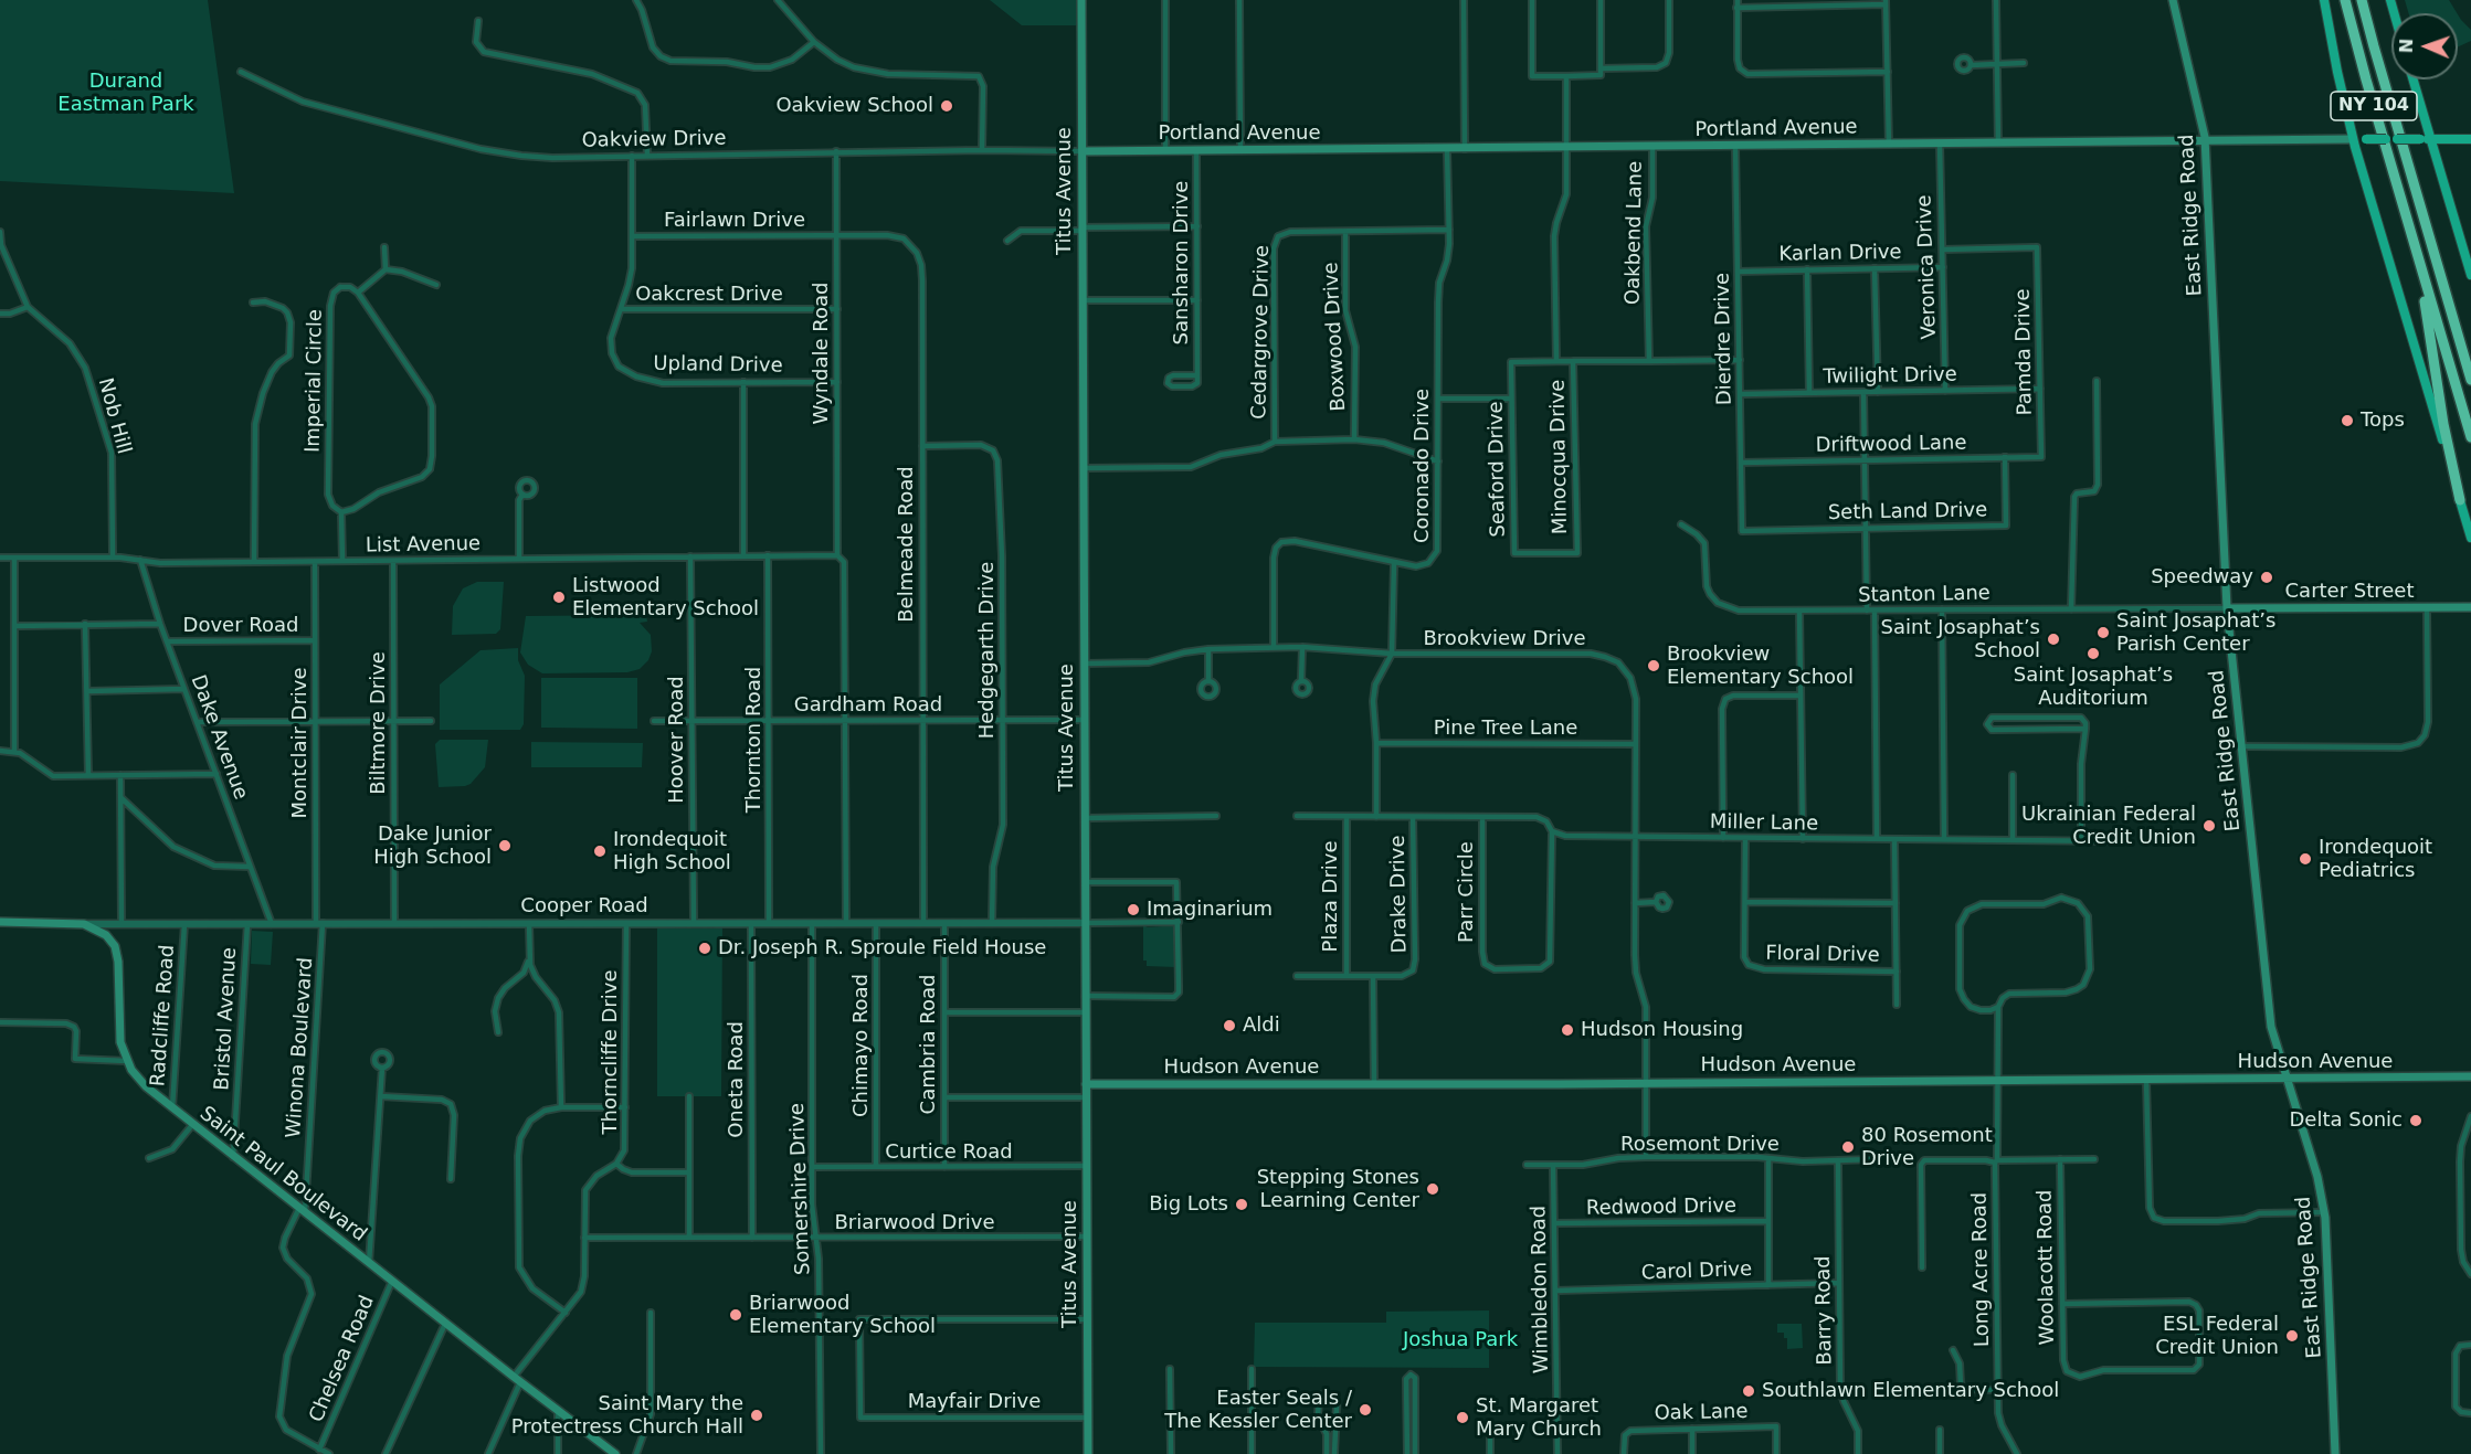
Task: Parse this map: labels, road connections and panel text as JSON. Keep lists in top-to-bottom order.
{
  "streets": {
    "highway": ["NY 104"],
    "main road": [
      "Portland Avenue",
      "Titus Avenue",
      "East Ridge Road",
      "Carter Street",
      "Hudson Avenue",
      "Saint Paul Boulevard"
    ],
    "street": [
      "Oakview Drive",
      "Fairlawn Drive",
      "Oakbend Lane",
      "Karlan Drive",
      "Sansharon Drive",
      "Veronica Drive",
      "Oakcrest Drive",
      "Cedargrove Drive",
      "Boxwood Drive",
      "Dierdre Drive",
      "Pamda Drive",
      "Wyndale Road",
      "Upland Drive",
      "Twilight Drive",
      "Imperial Circle",
      "Nob Hill",
      "Driftwood Lane",
      "Minocqua Drive",
      "Coronado Drive",
      "Seaford Drive",
      "Seth Land Drive",
      "Belmeade Road",
      "List Avenue",
      "Stanton Lane",
      "Dover Road",
      "Brookview Drive",
      "Hedgegarth Drive",
      "Gardham Road",
      "Biltmore Drive",
      "Pine Tree Lane",
      "Dake Avenue",
      "Hoover Road",
      "Thornton Road",
      "Montclair Drive",
      "Miller Lane",
      "Parr Circle",
      "Drake Drive",
      "Plaza Drive",
      "Cooper Road",
      "Floral Drive",
      "Radcliffe Road",
      "Bristol Avenue",
      "Cambria Road",
      "Chimayo Road",
      "Winona Boulevard",
      "Thorncliffe Drive",
      "Oneta Road",
      "Rosemont Drive",
      "Curtice Road",
      "Somershire Drive",
      "Redwood Drive",
      "Briarwood Drive",
      "Woolacott Road",
      "Long Acre Road",
      "Carol Drive",
      "Wimbledon Road",
      "Barry Road",
      "Chelsea Road",
      "Mayfair Drive",
      "Oak Lane"
    ]
  },
  "crossings": [
    ["Portland Avenue", "Oakview Drive"],
    ["Portland Avenue", "Titus Avenue"],
    ["Portland Avenue", "East Ridge Road"],
    ["Portland Avenue", "Oakbend Lane"],
    ["Portland Avenue", "Sansharon Drive"],
    ["Portland Avenue", "Veronica Drive"],
    ["Portland Avenue", "Dierdre Drive"],
    ["Portland Avenue", "Coronado Drive"],
    ["Oakview Drive", "Titus Avenue"],
    ["Oakview Drive", "Wyndale Road"],
    ["Oakview Drive", "Upland Drive"],
    ["Titus Avenue", "Brookview Drive"],
    ["Titus Avenue", "Gardham Road"],
    ["Titus Avenue", "Cooper Road"],
    ["Titus Avenue", "Hudson Avenue"],
    ["Titus Avenue", "Curtice Road"],
    ["Titus Avenue", "Briarwood Drive"],
    ["Titus Avenue", "Mayfair Drive"],
    ["East Ridge Road", "Carter Street"],
    ["East Ridge Road", "Stanton Lane"],
    ["East Ridge Road", "Hudson Avenue"],
    ["Fairlawn Drive", "Wyndale Road"],
    ["Fairlawn Drive", "Upland Drive"],
    ["Fairlawn Drive", "Belmeade Road"],
    ["Karlan Drive", "Veronica Drive"],
    ["Karlan Drive", "Dierdre Drive"],
    ["Veronica Drive", "Pamda Drive"],
    ["Veronica Drive", "Twilight Drive"],
    ["Oakcrest Drive", "Wyndale Road"],
    ["Oakcrest Drive", "Upland Drive"],
    ["Cedargrove Drive", "Boxwood Drive"],
    ["Cedargrove Drive", "Coronado Drive"],
    ["Dierdre Drive", "Twilight Drive"],
    ["Dierdre Drive", "Driftwood Lane"],
    ["Dierdre Drive", "Seth Land Drive"],
    ["Pamda Drive", "Twilight Drive"],
    ["Pamda Drive", "Driftwood Lane"],
    ["Wyndale Road", "Upland Drive"],
    ["Wyndale Road", "Belmeade Road"],
    ["Wyndale Road", "List Avenue"],
    ["Imperial Circle", "List Avenue"],
    ["Nob Hill", "List Avenue"],
    ["Driftwood Lane", "Seth Land Drive"],
    ["Minocqua Drive", "Seaford Drive"],
    ["Coronado Drive", "Brookview Drive"],
    ["Coronado Drive", "Drake Drive"],
    ["Belmeade Road", "Hedgegarth Drive"],
    ["Belmeade Road", "Gardham Road"],
    ["Belmeade Road", "Cooper Road"],
    ["List Avenue", "Biltmore Drive"],
    ["List Avenue", "Dake Avenue"],
    ["List Avenue", "Hoover Road"],
    ["List Avenue", "Thornton Road"],
    ["List Avenue", "Montclair Drive"],
    ["Carter Street", "Stanton Lane"],
    ["Dover Road", "Dake Avenue"],
    ["Dover Road", "Montclair Drive"],
    ["Brookview Drive", "Pine Tree Lane"],
    ["Brookview Drive", "Miller Lane"],
    ["Brookview Drive", "Drake Drive"],
    ["Brookview Drive", "Hudson Avenue"],
    ["Brookview Drive", "Rosemont Drive"],
    ["Hedgegarth Drive", "Gardham Road"],
    ["Hedgegarth Drive", "Cooper Road"],
    ["Gardham Road", "Hoover Road"],
    ["Gardham Road", "Thornton Road"],
    ["Biltmore Drive", "Cooper Road"],
    ["Pine Tree Lane", "Drake Drive"],
    ["Dake Avenue", "Cooper Road"],
    ["Hoover Road", "Cooper Road"],
    ["Thornton Road", "Cooper Road"],
    ["Montclair Drive", "Cooper Road"],
    ["Montclair Drive", "Winona Boulevard"],
    ["Miller Lane", "Parr Circle"],
    ["Miller Lane", "Drake Drive"],
    ["Miller Lane", "Plaza Drive"],
    ["Drake Drive", "Hudson Avenue"],
    ["Cooper Road", "Radcliffe Road"],
    ["Cooper Road", "Bristol Avenue"],
    ["Cooper Road", "Cambria Road"],
    ["Cooper Road", "Chimayo Road"],
    ["Cooper Road", "Winona Boulevard"],
    ["Cooper Road", "Thorncliffe Drive"],
    ["Cooper Road", "Oneta Road"],
    ["Cooper Road", "Saint Paul Boulevard"],
    ["Cooper Road", "Somershire Drive"],
    ["Radcliffe Road", "Saint Paul Boulevard"],
    ["Bristol Avenue", "Saint Paul Boulevard"],
    ["Cambria Road", "Curtice Road"],
    ["Chimayo Road", "Curtice Road"],
    ["Winona Boulevard", "Saint Paul Boulevard"],
    ["Winona Boulevard", "Chelsea Road"],
    ["Thorncliffe Drive", "Saint Paul Boulevard"],
    ["Thorncliffe Drive", "Briarwood Drive"],
    ["Hudson Avenue", "Long Acre Road"],
    ["Oneta Road", "Briarwood Drive"],
    ["Rosemont Drive", "Wimbledon Road"],
    ["Rosemont Drive", "Barry Road"],
    ["Curtice Road", "Somershire Drive"],
    ["Saint Paul Boulevard", "Chelsea Road"],
    ["Somershire Drive", "Briarwood Drive"],
    ["Redwood Drive", "Wimbledon Road"],
    ["Carol Drive", "Wimbledon Road"],
    ["Carol Drive", "Barry Road"]
  ],
  "parks": ["Durand Eastman Park", "Joshua Park"],
  "places": [
    "Oakview School",
    "Tops",
    "Speedway",
    "Listwood Elementary School",
    "Saint Josaphat’s Parish Center",
    "Saint Josaphat’s School",
    "Saint Josaphat’s Auditorium",
    "Brookview Elementary School",
    "Ukrainian Federal Credit Union",
    "Dake Junior High School",
    "Irondequoit High School",
    "Irondequoit Pediatrics",
    "Imaginarium",
    "Dr. Joseph R. Sproule Field House",
    "Aldi",
    "Hudson Housing",
    "Delta Sonic",
    "80 Rosemont Drive",
    "Stepping Stones Learning Center",
    "Big Lots",
    "Briarwood Elementary School",
    "ESL Federal Credit Union",
    "Southlawn Elementary School",
    "Easter Seals / The Kessler Center",
    "Saint Mary the Protectress Church Hall",
    "St. Margaret Mary Church"
  ],
  "north": "left"
}
